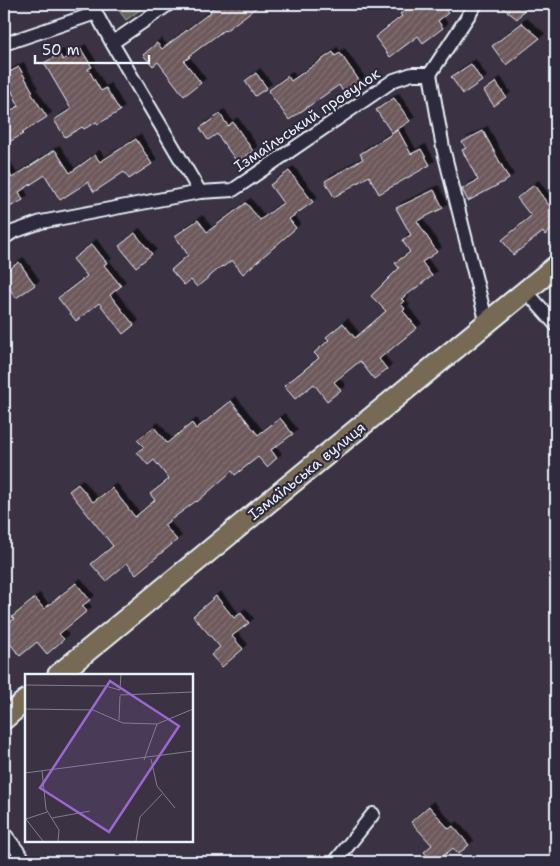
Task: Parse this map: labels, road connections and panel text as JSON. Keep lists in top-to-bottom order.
{
  "streets": {
    "main road": ["Ізмаїльська вулиця"],
    "street": ["Ізмаїльський провулок"]
  },
  "scale_bar": "50 m"
}
